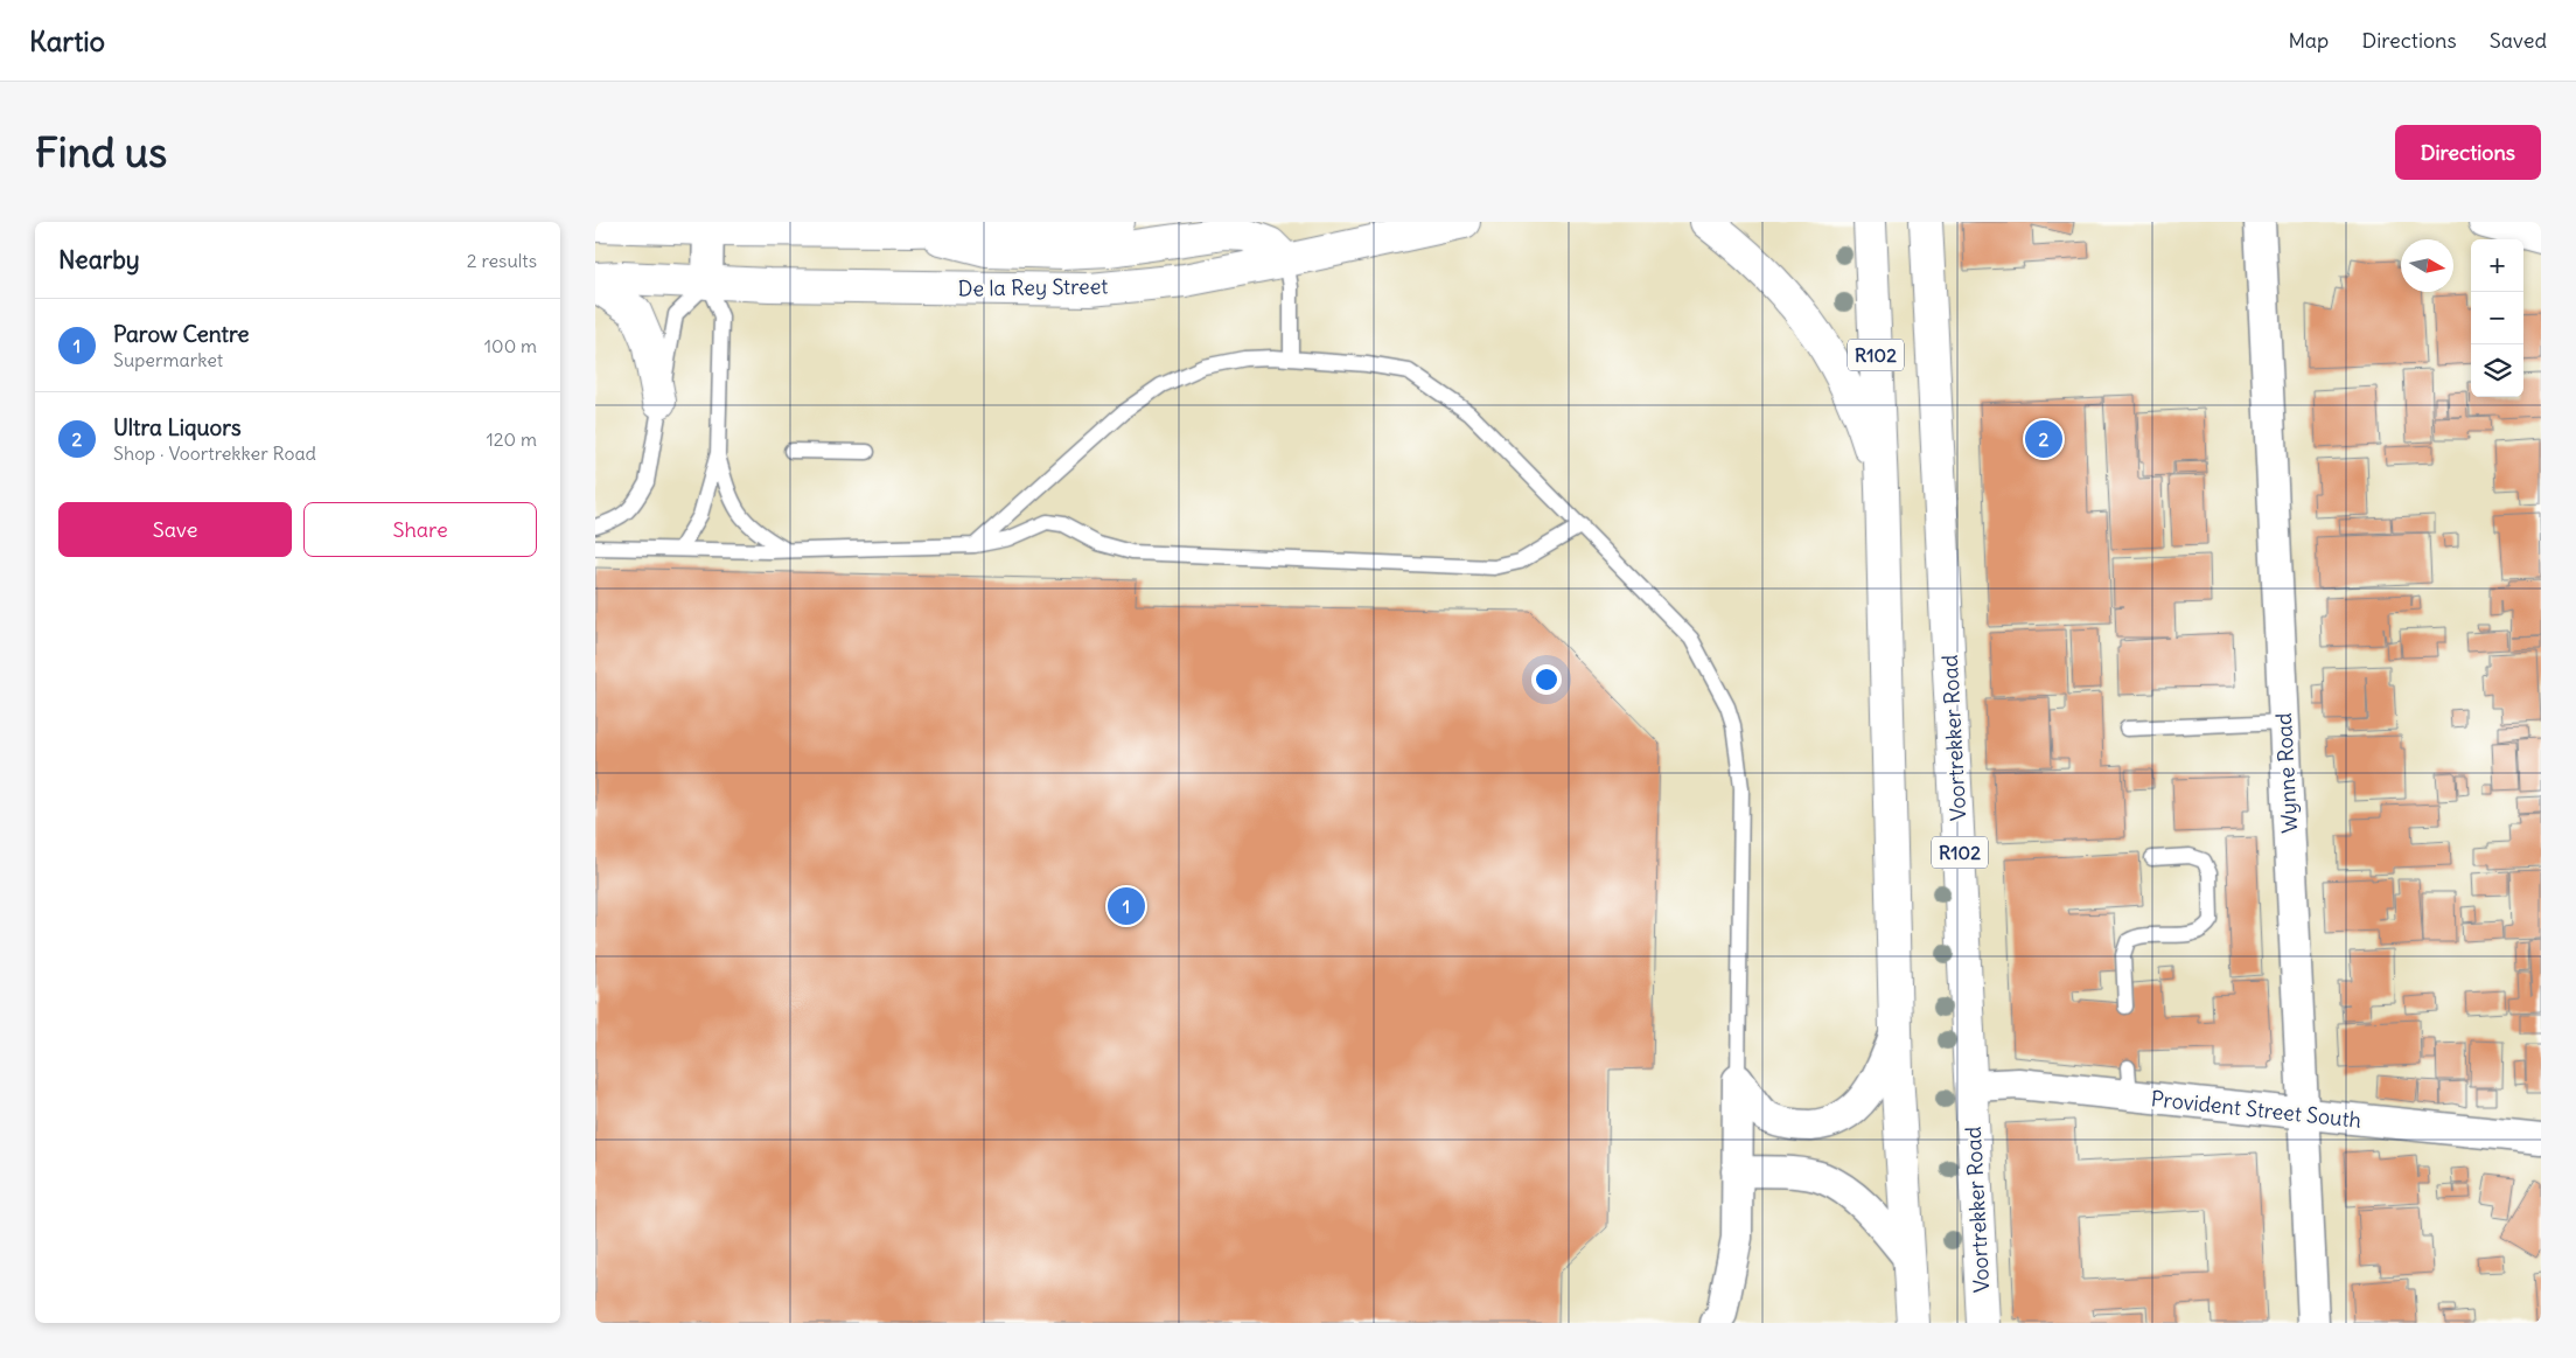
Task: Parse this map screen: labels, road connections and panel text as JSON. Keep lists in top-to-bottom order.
{
  "streets": {
    "main road": ["De la Rey Street", "R102", "Voortrekker Road"],
    "street": ["Wynne Road", "Provident Street South"]
  },
  "crossings": [
    ["Voortrekker Road", "Provident Street South"],
    ["Wynne Road", "Provident Street South"]
  ],
  "north": "right",
  "page": {
    "header": "Kartio",
    "nav": ["Map", "Directions", "Saved"],
    "buttons": [
      "Directions",
      ["Save", "Share"]
    ],
    "title": "Find us",
    "heading": ["Nearby", "2 results"],
    "map_buttons": ["+", "−"],
    "list": [
      {
        "mark": "1",
        "name": "Parow Centre",
        "note": "Supermarket",
        "value": "100 m"
      },
      {
        "mark": "2",
        "name": "Ultra Liquors",
        "note": "Shop · Voortrekker Road",
        "value": "120 m"
      }
    ],
    "pins": ["2", "1"]
  }
}
